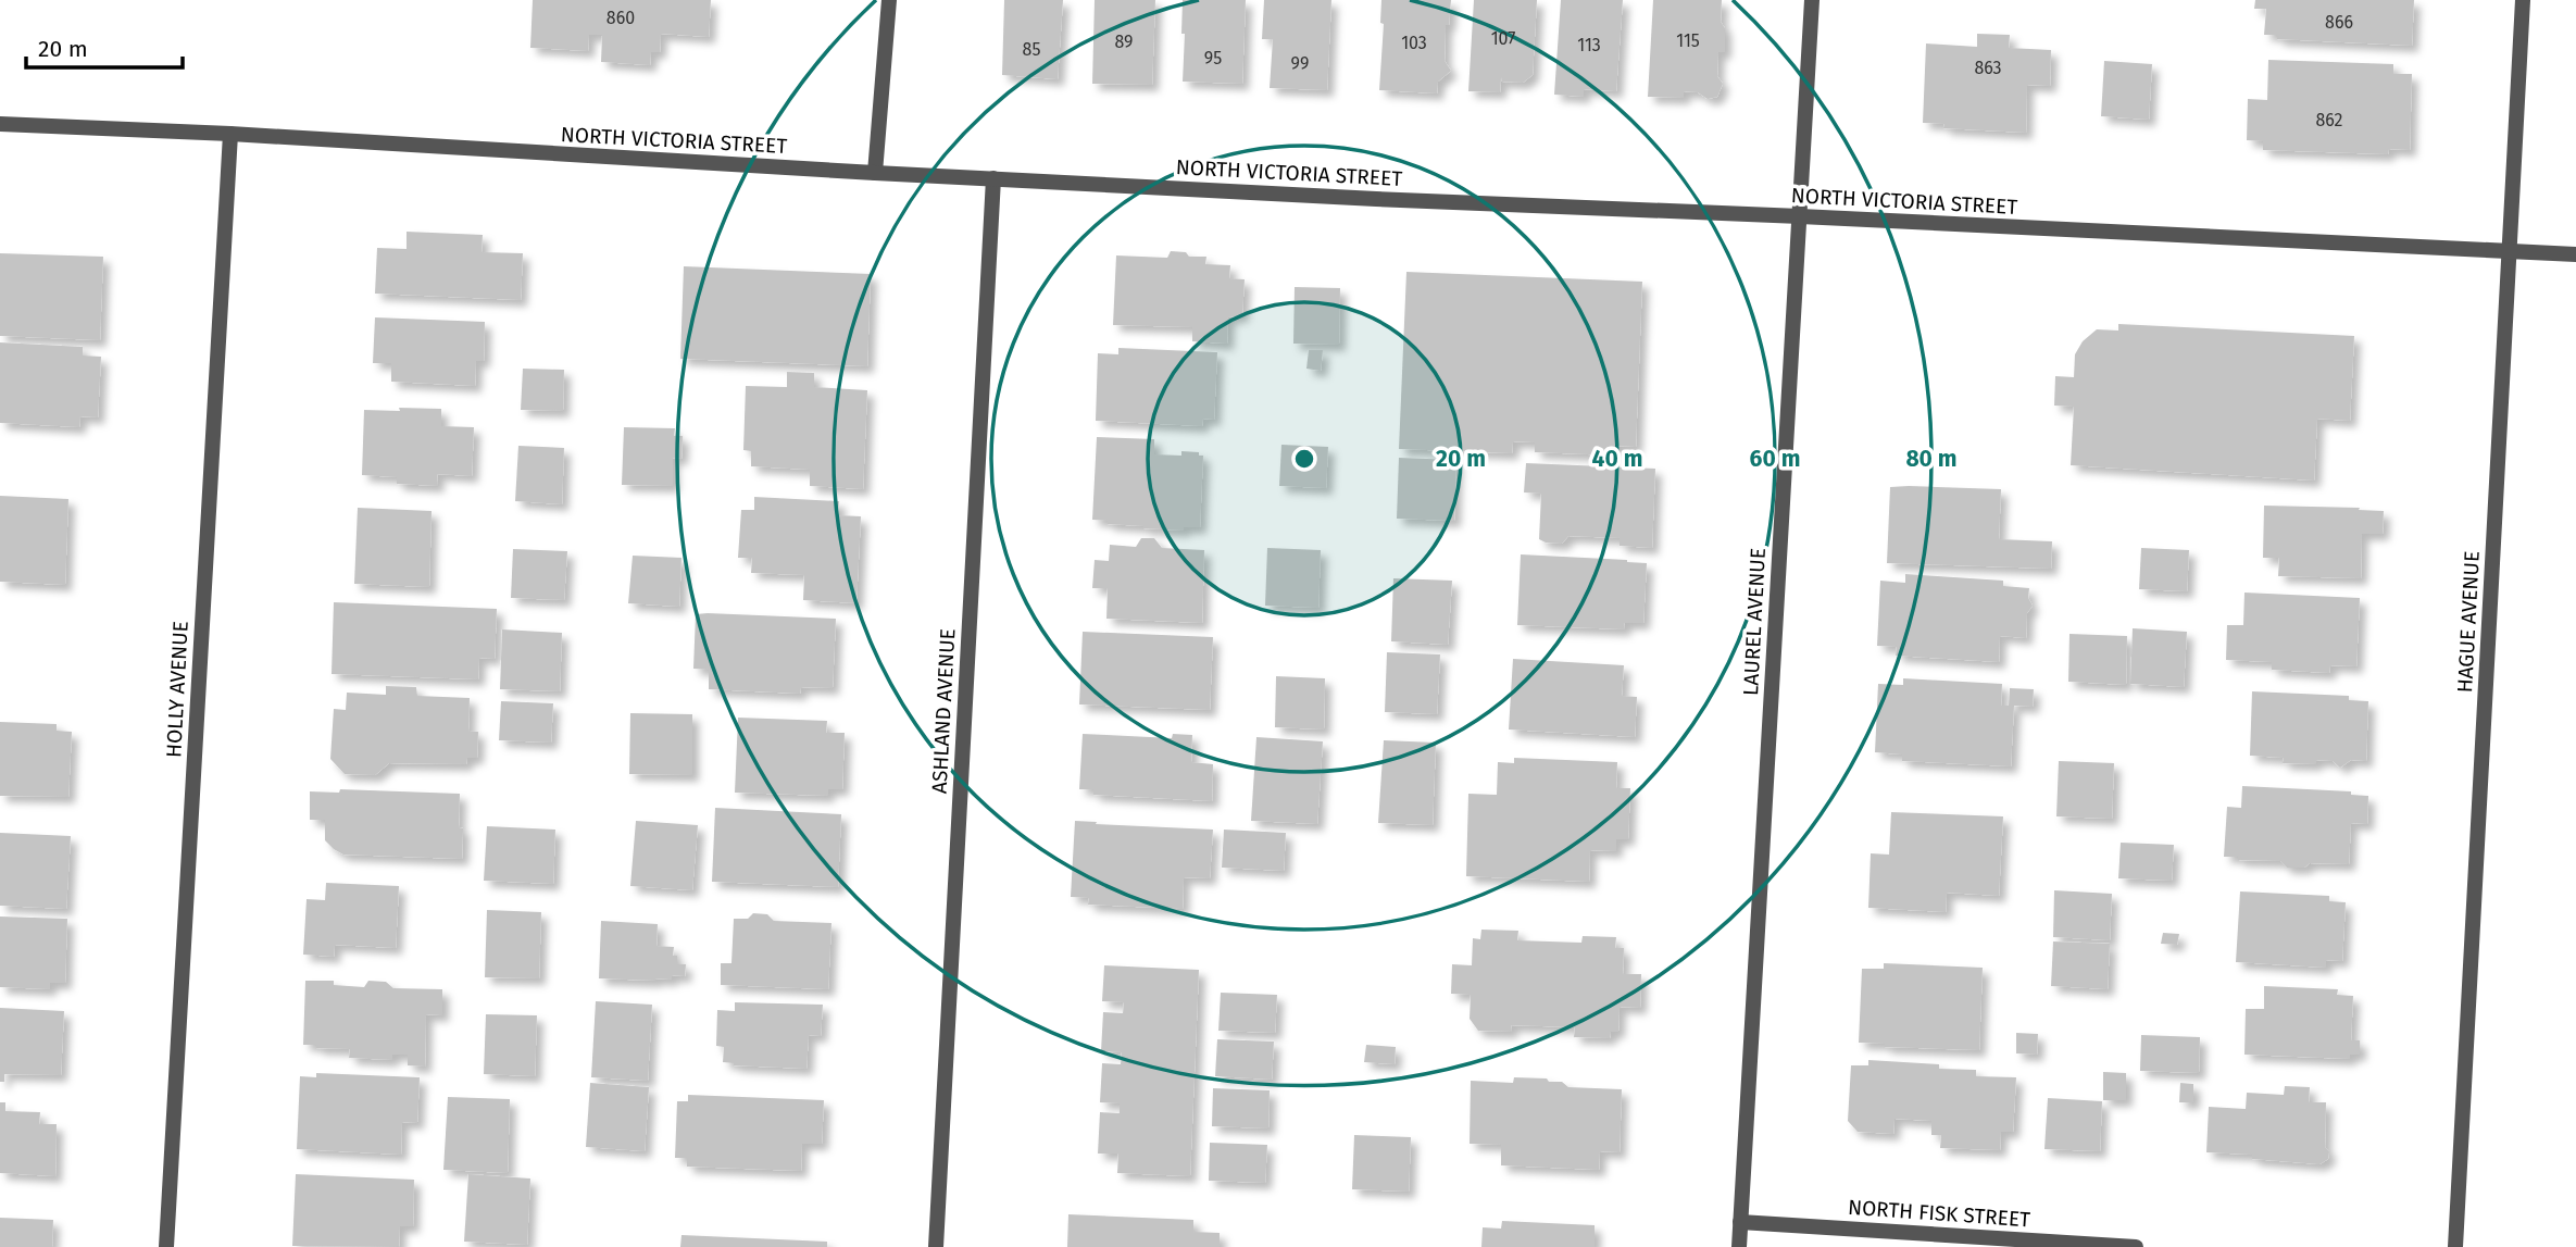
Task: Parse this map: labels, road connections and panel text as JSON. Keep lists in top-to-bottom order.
{
  "streets": {
    "street": [
      "NORTH VICTORIA STREET",
      "LAUREL AVENUE",
      "HAGUE AVENUE",
      "HOLLY AVENUE",
      "ASHLAND AVENUE",
      "NORTH FISK STREET"
    ]
  },
  "crossings": [
    ["NORTH VICTORIA STREET", "LAUREL AVENUE"],
    ["NORTH VICTORIA STREET", "HAGUE AVENUE"],
    ["NORTH VICTORIA STREET", "HOLLY AVENUE"],
    ["NORTH VICTORIA STREET", "ASHLAND AVENUE"],
    ["LAUREL AVENUE", "NORTH FISK STREET"]
  ],
  "house_numbers": [
    "860",
    "866",
    "107",
    "115",
    "89",
    "103",
    "113",
    "85",
    "95",
    "99",
    "863",
    "862"
  ],
  "scale_bar": "20 m",
  "rings": [
    "20 m",
    "40 m",
    "60 m",
    "80 m"
  ]
}
